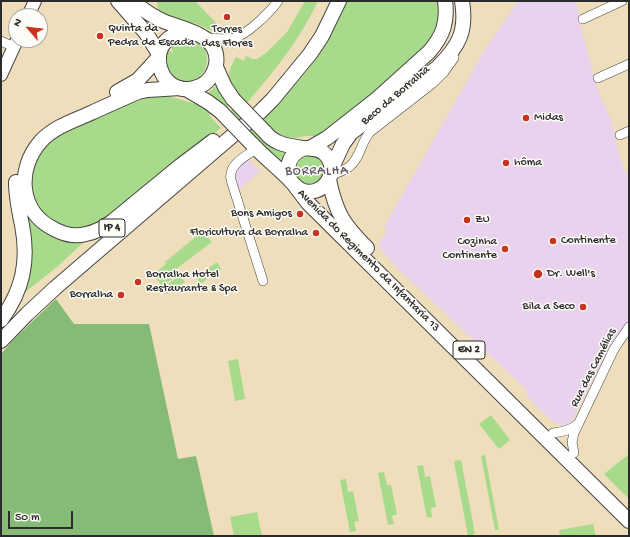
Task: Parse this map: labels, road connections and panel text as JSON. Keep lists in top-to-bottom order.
{
  "streets": {
    "main road": ["IP 4", "Avenida do Regimento da Infantaria 13", "EN 2"],
    "street": ["Beco da Borralha", "Rua das Camélias"]
  },
  "crossings": [
    ["Beco da Borralha", "Avenida do Regimento da Infantaria 13"],
    ["Beco da Borralha", "EN 2"],
    ["Avenida do Regimento da Infantaria 13", "EN 2"],
    ["Avenida do Regimento da Infantaria 13", "Rua das Camélias"]
  ],
  "districts": ["BORRALHA"],
  "places": [
    "Torres das Flores",
    "Quinta da Pedra da Escada",
    "Midas",
    "hôma",
    "Bons Amigos",
    "ZU",
    "Floricultura da Borralha",
    "Continente",
    "Cozinha Continente",
    "Dr. Well's",
    "Borralha Hotel Restaurante & Spa",
    "Borralha",
    "Bila a Seco"
  ],
  "scale_bar": "50 m",
  "north": "top left"
}
